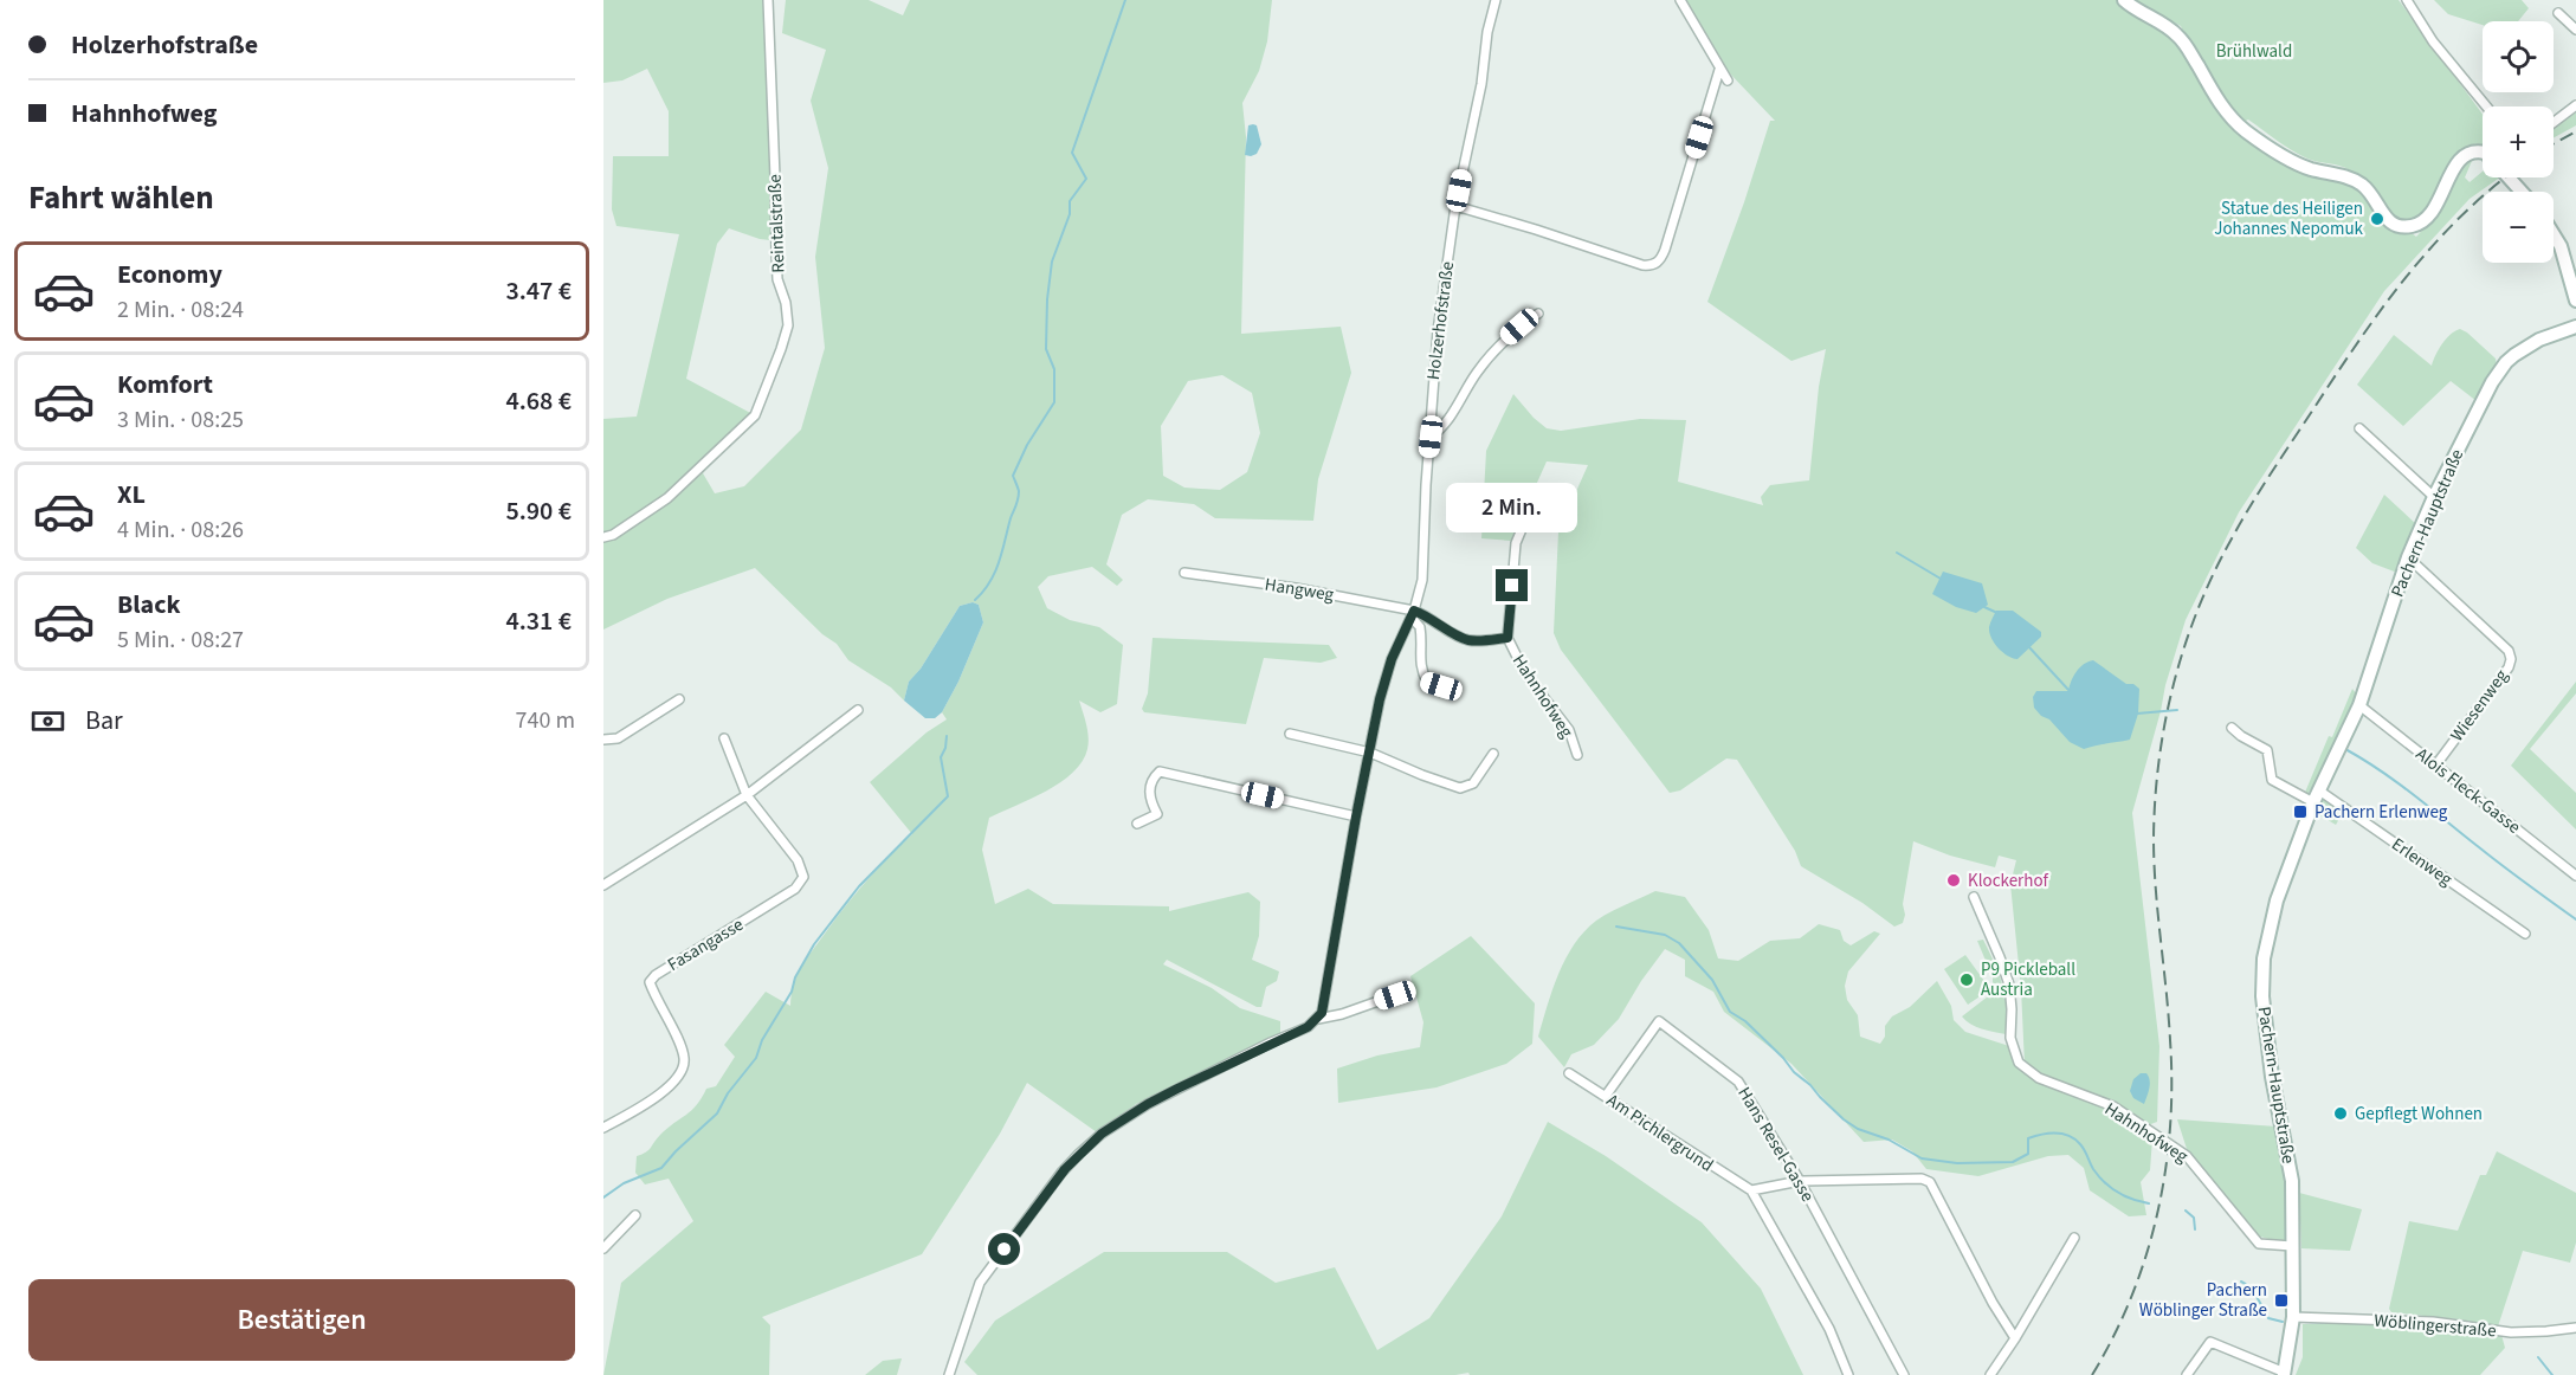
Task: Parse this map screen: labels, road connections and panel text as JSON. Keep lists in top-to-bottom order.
{
  "streets": {
    "main road": ["Pachern-Hauptstraße"],
    "street": [
      "Reintalstraße",
      "Holzerhofstraße",
      "Hangweg",
      "Hahnhofweg",
      "Wiesenweg",
      "Alois Fleck-Gasse",
      "Erlenweg",
      "Fasangasse",
      "Am Pichlergrund",
      "Hans Resel-Gasse",
      "Wöblingerstraße"
    ]
  },
  "crossings": [
    ["Holzerhofstraße", "Hangweg"],
    ["Holzerhofstraße", "Hahnhofweg"],
    ["Pachern-Hauptstraße", "Hahnhofweg"],
    ["Pachern-Hauptstraße", "Wiesenweg"],
    ["Pachern-Hauptstraße", "Alois Fleck-Gasse"],
    ["Pachern-Hauptstraße", "Erlenweg"],
    ["Pachern-Hauptstraße", "Wöblingerstraße"],
    ["Hangweg", "Hahnhofweg"],
    ["Wiesenweg", "Alois Fleck-Gasse"],
    ["Am Pichlergrund", "Hans Resel-Gasse"]
  ],
  "parks": ["Brühlwald"],
  "places": {
    "other": [
      "Statue des Heiligen Johannes Nepomuk",
      "Klockerhof",
      "P9 Pickleball Austria",
      "Gepflegt Wohnen"
    ],
    "transit": ["Pachern Erlenweg", "Pachern Wöblinger Straße"]
  },
  "page": {
    "banner": ["Holzerhofstraße", "Hahnhofweg"],
    "map_buttons": ["+", "−"],
    "heading": "Fahrt wählen",
    "list": [
      {
        "name": "Economy",
        "note": "2 Min. · 08:24",
        "value": "3.47 €"
      },
      {
        "name": "Komfort",
        "note": "3 Min. · 08:25",
        "value": "4.68 €"
      },
      {
        "name": "XL",
        "note": "4 Min. · 08:26",
        "value": "5.90 €"
      },
      {
        "name": "Black",
        "note": "5 Min. · 08:27",
        "value": "4.31 €"
      }
    ],
    "bubble": "2 Min.",
    "pay": ["Bar", "740 m"],
    "buttons": "Bestätigen"
  }
}
